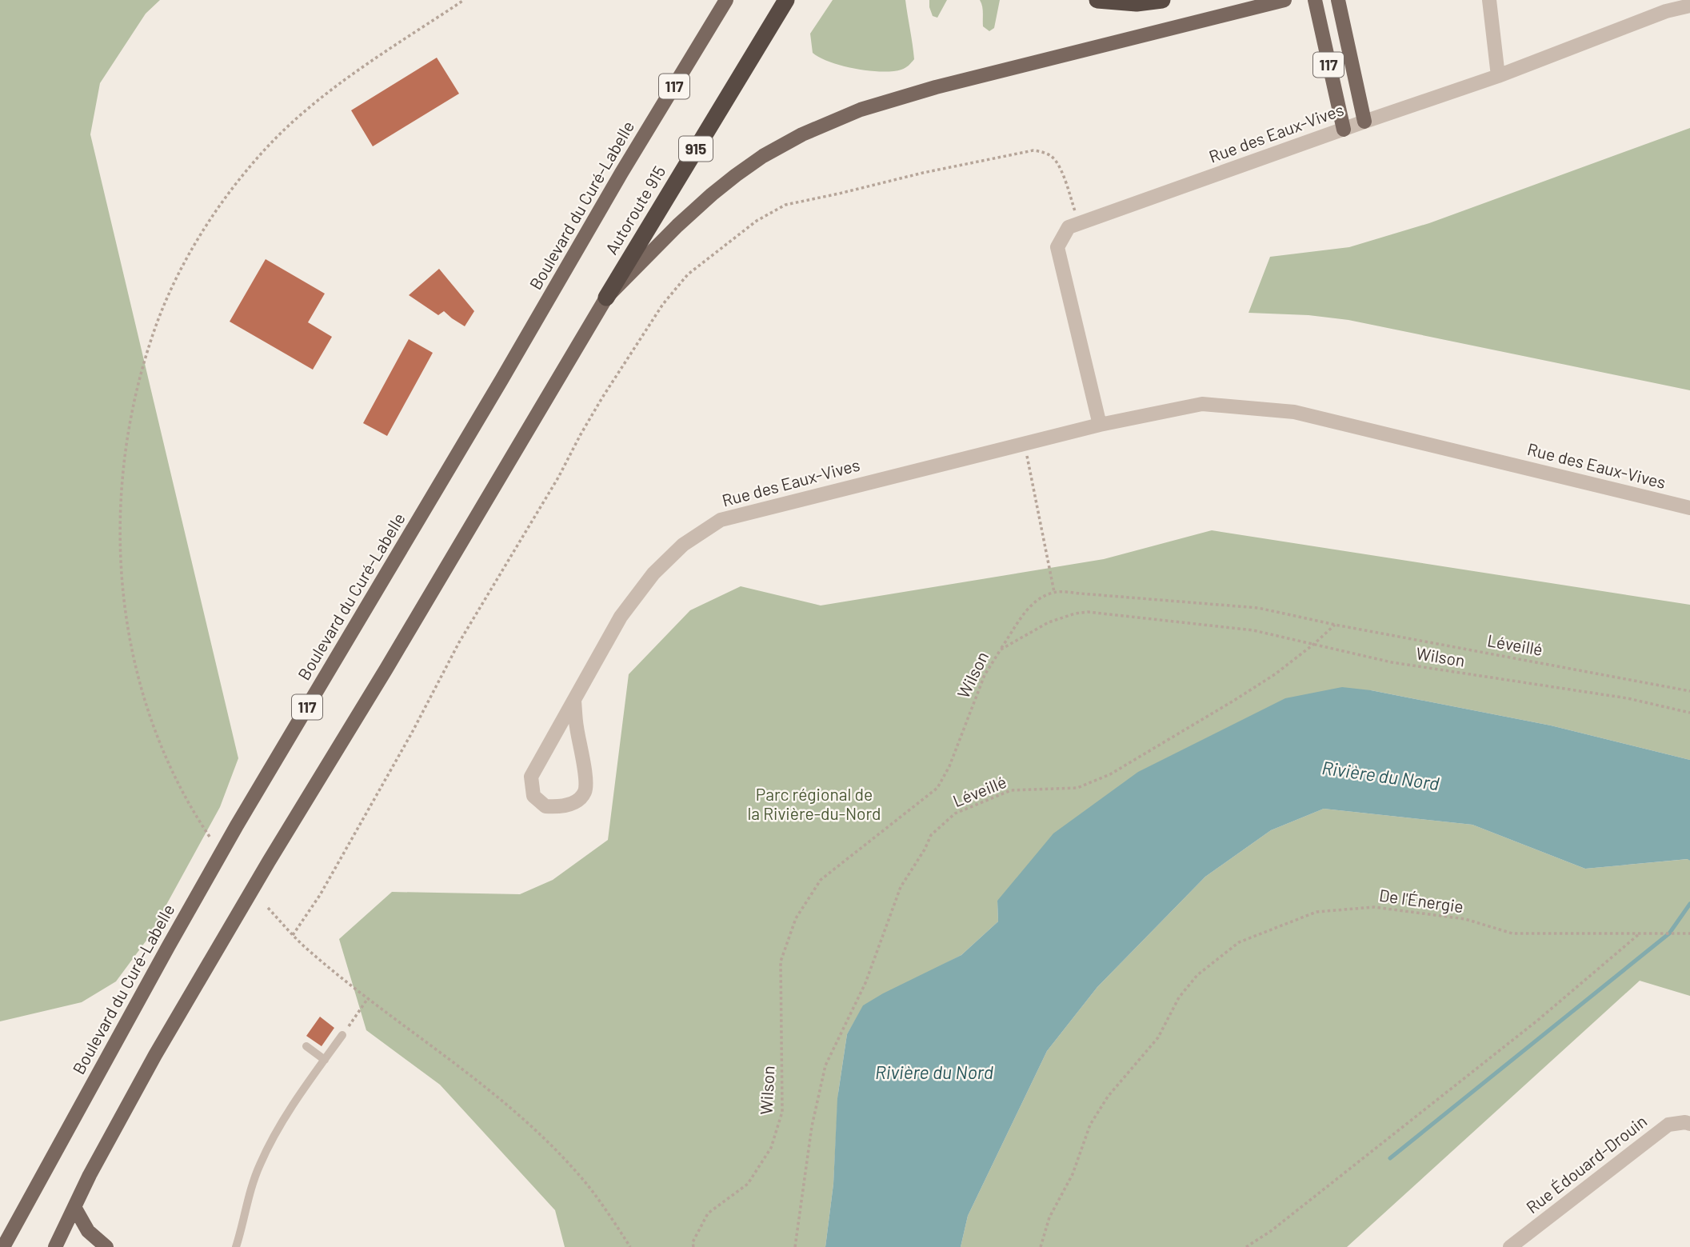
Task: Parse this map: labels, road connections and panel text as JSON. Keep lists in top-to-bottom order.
{
  "streets": {
    "highway": ["915", "Autoroute 915"],
    "main road": ["117", "Boulevard du Curé-Labelle"],
    "street": ["Rue des Eaux-Vives", "Rue Édouard-Drouin"],
    "path": ["Léveillé", "Wilson", "De l'Énergie"]
  },
  "crossings": [
    ["117", "Rue des Eaux-Vives"],
    ["Léveillé", "Wilson"]
  ],
  "water": ["Rivière du Nord"],
  "parks": ["Parc régional de la Rivière-du-Nord"]
}
